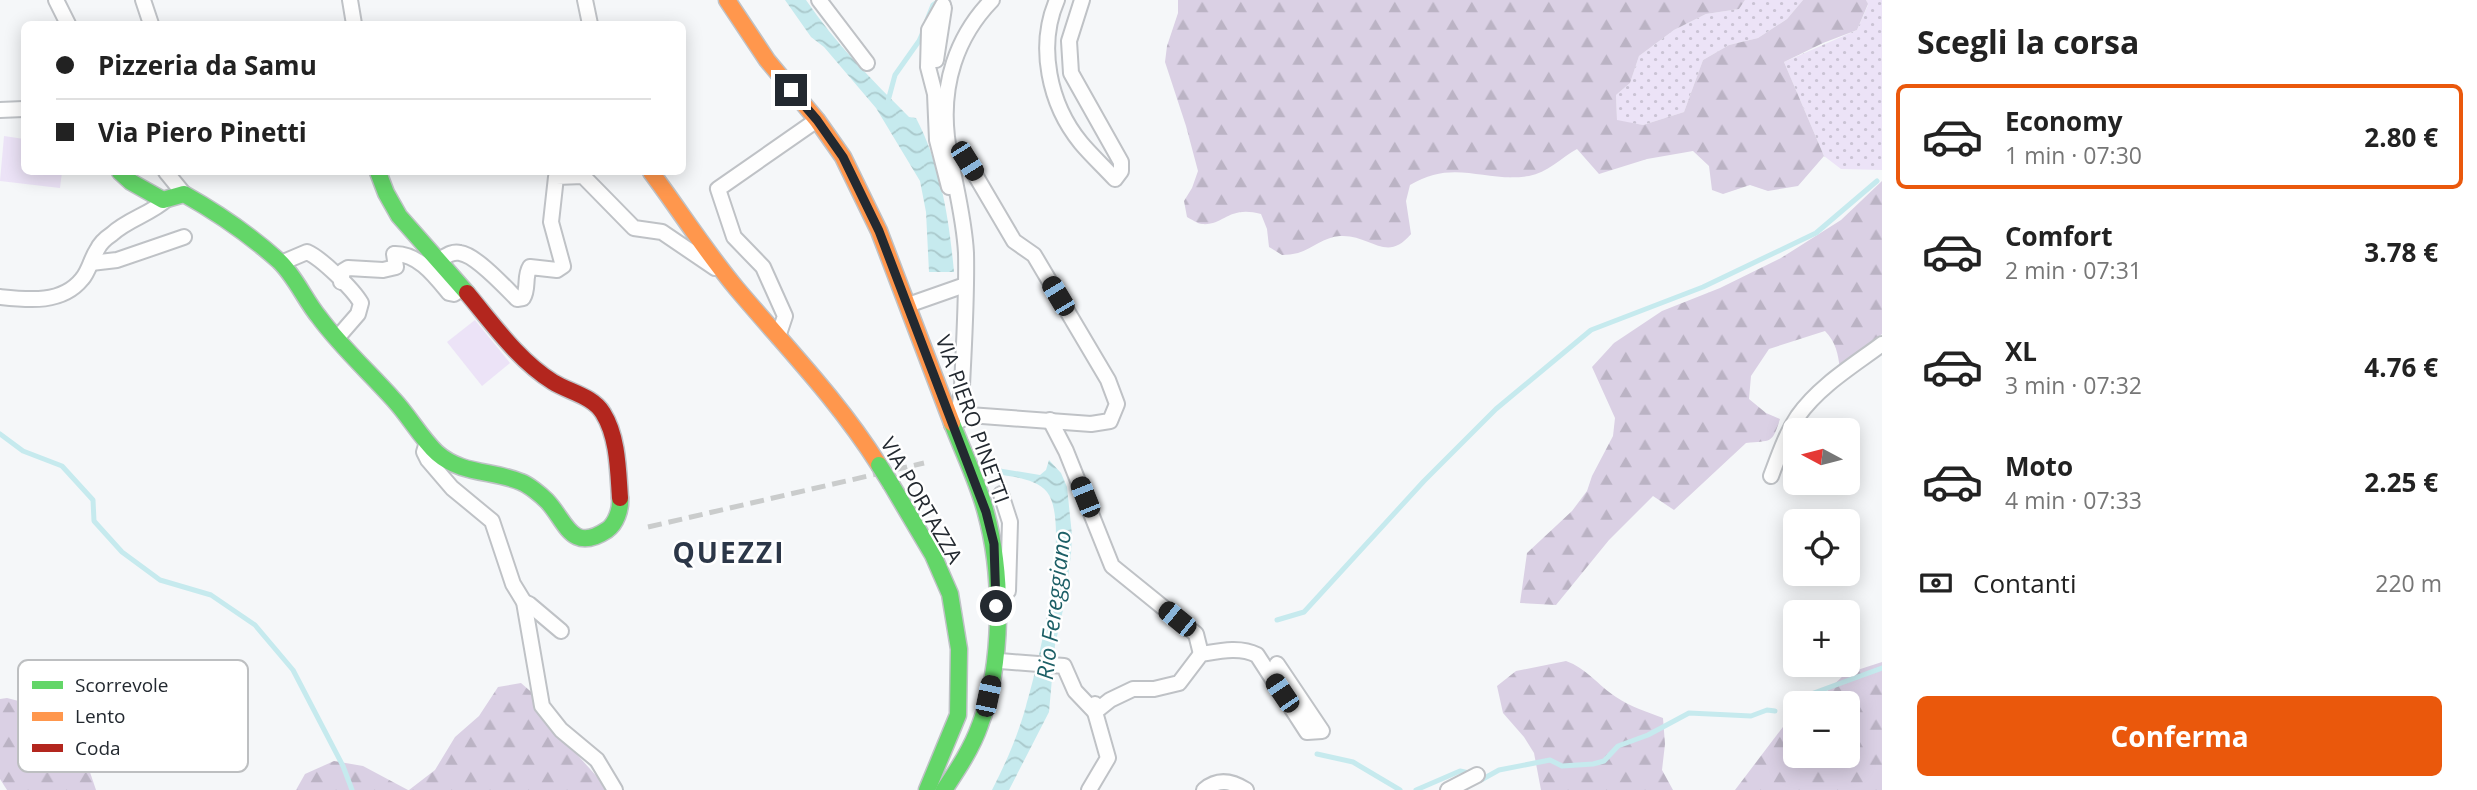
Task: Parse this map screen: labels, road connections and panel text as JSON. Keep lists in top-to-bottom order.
{
  "streets": {
    "street": ["VIA PIERO PINETTI", "VIA PORTAZZA"]
  },
  "districts": ["QUEZZI"],
  "water": ["Rio Fereggiano"],
  "legend": ["Scorrevole", "Lento", "Coda"],
  "north": "left",
  "page": {
    "heading": "Scegli la corsa",
    "banner": ["Pizzeria da Samu", "Via Piero Pinetti"],
    "list": [
      {
        "name": "Economy",
        "note": "1 min · 07:30",
        "value": "2.80 €"
      },
      {
        "name": "Comfort",
        "note": "2 min · 07:31",
        "value": "3.78 €"
      },
      {
        "name": "XL",
        "note": "3 min · 07:32",
        "value": "4.76 €"
      },
      {
        "name": "Moto",
        "note": "4 min · 07:33",
        "value": "2.25 €"
      }
    ],
    "map_buttons": ["+", "−"],
    "pay": ["Contanti", "220 m"],
    "buttons": "Conferma"
  }
}
